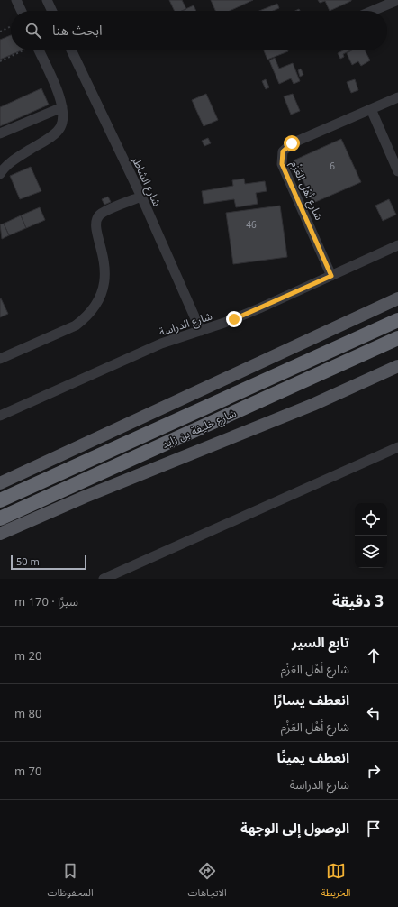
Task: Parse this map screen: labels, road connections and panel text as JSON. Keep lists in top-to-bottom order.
{
  "streets": {
    "highway": ["شارع خليفة بن زايد"],
    "street": ["شارع الشاطر", "شارع أهْل العَزْم", "شارع الدراسة"]
  },
  "crossings": [
    ["شارع الشاطر", "شارع الدراسة"],
    ["شارع أهْل العَزْم", "شارع الدراسة"]
  ],
  "house_numbers": ["6", "46"],
  "scale_bar": "50 m",
  "page": {
    "search": "ابحث هنا",
    "scale": "50 m",
    "heading": ["3 دقيقة", "سيرًا · 170 m"],
    "list": [
      ["تابع السير", "شارع أهْل العَزْم", "20 m"],
      ["انعطف يسارًا", "شارع أهْل العَزْم", "80 m"],
      ["انعطف يمينًا", "شارع الدراسة", "70 m"],
      "الوصول إلى الوجهة"
    ],
    "nav": ["الخريطة", "الاتجاهات", "المحفوظات"]
  }
}
